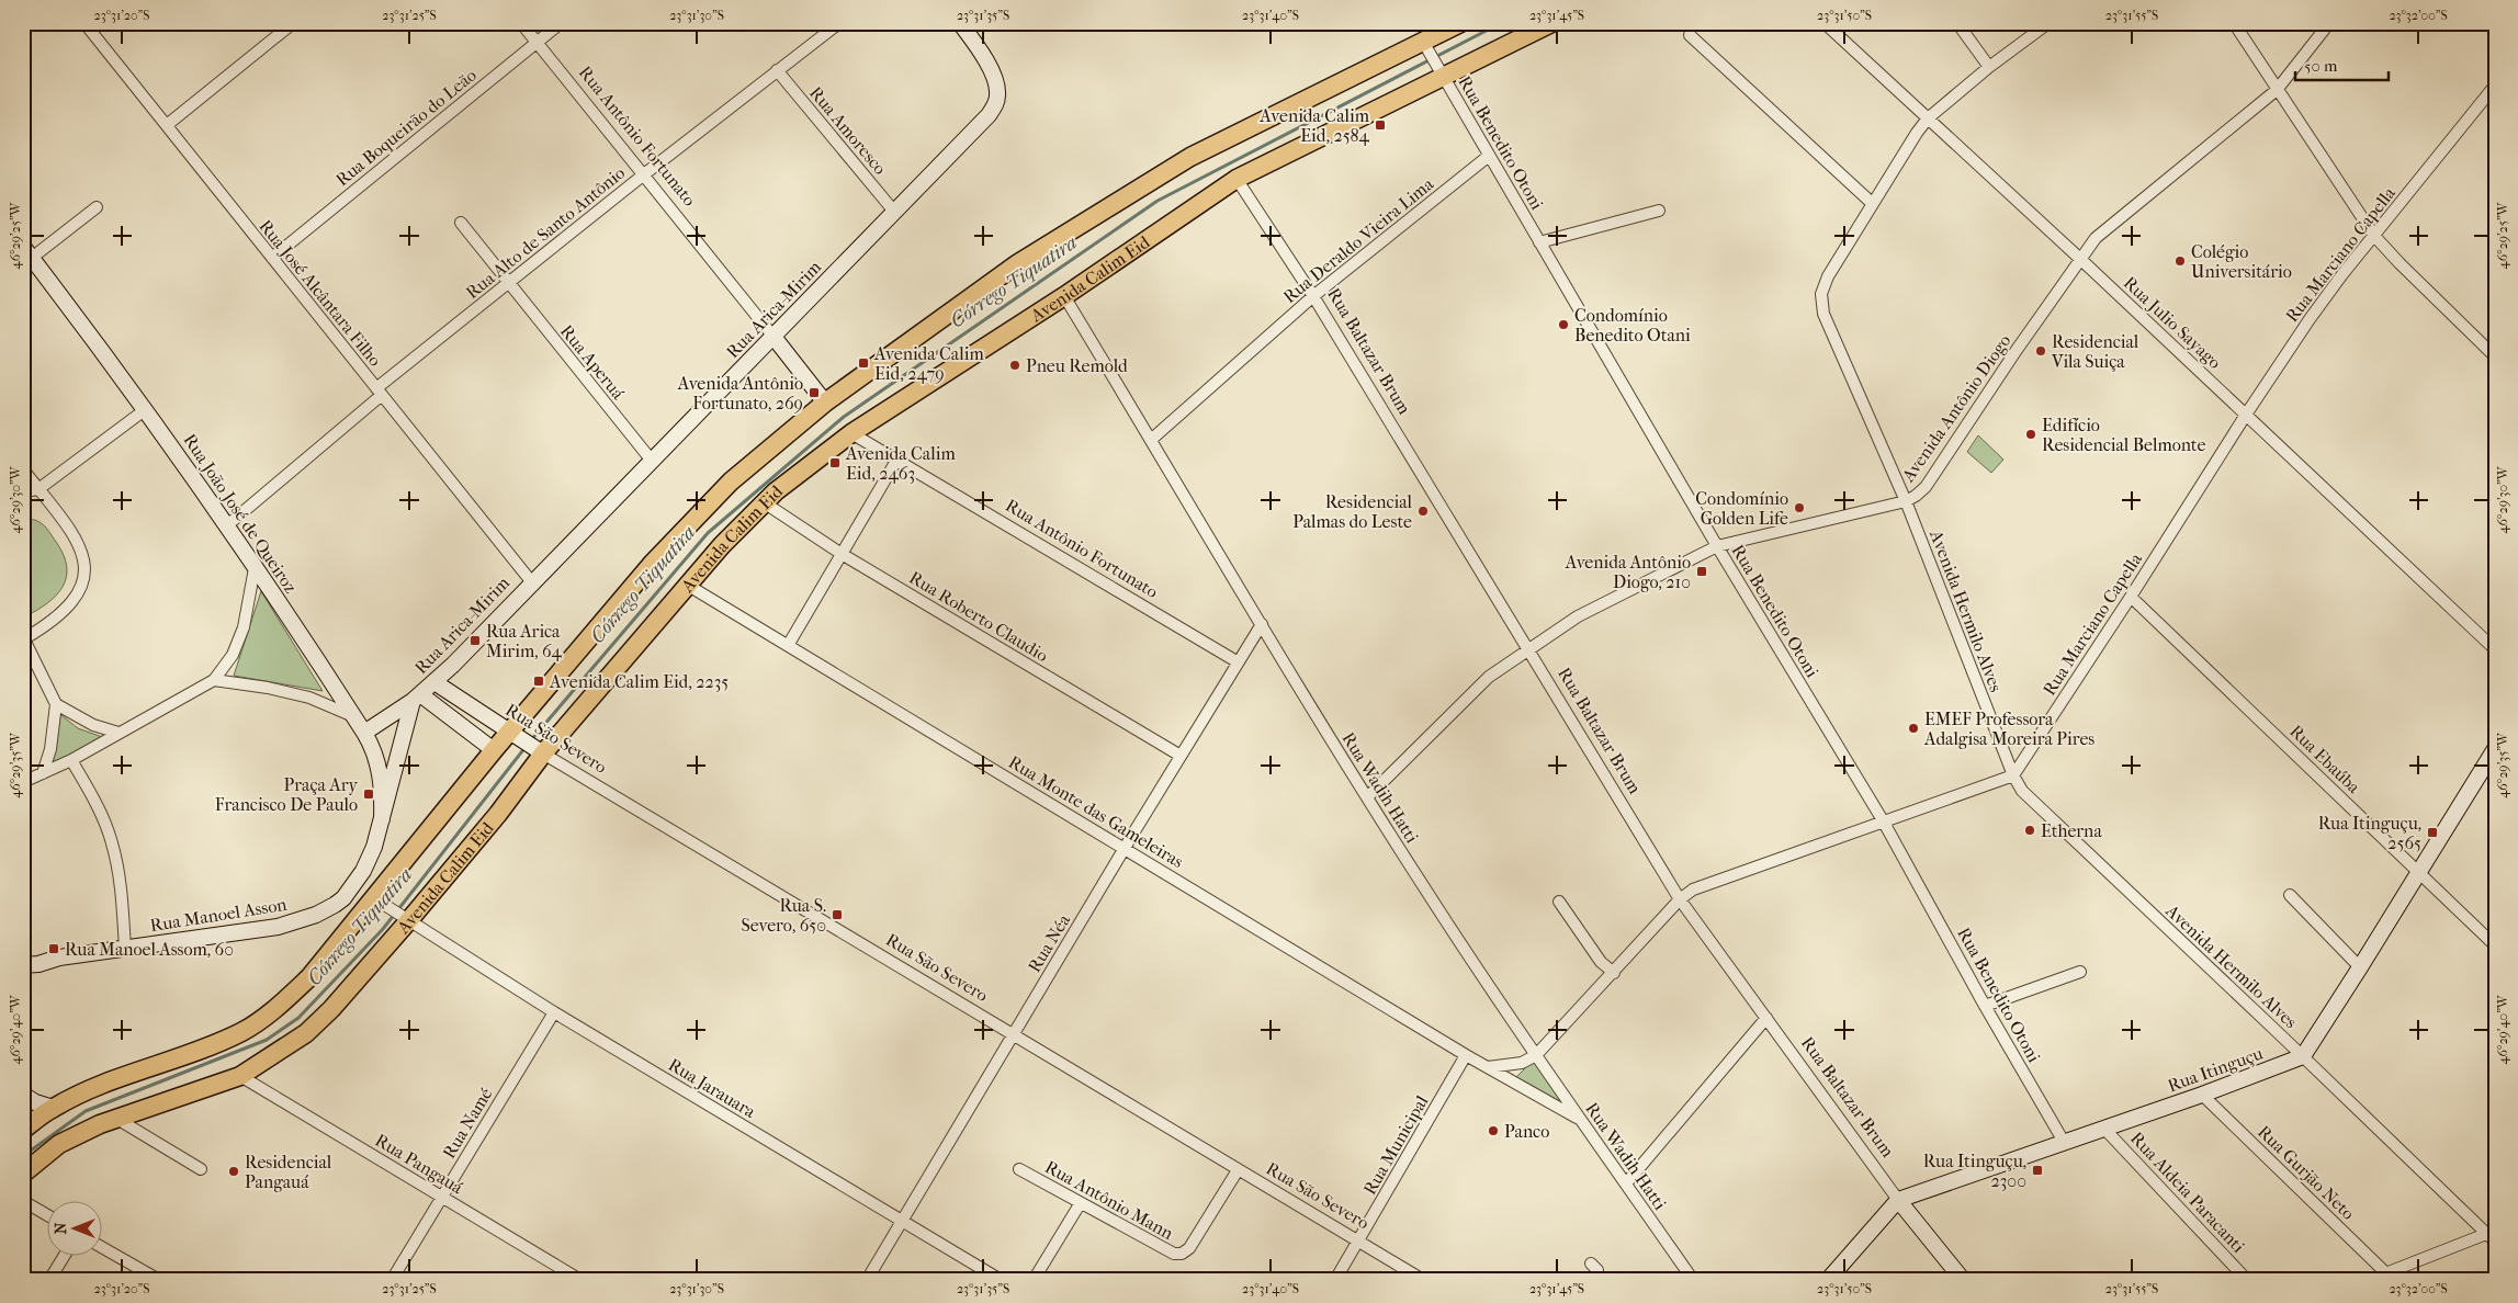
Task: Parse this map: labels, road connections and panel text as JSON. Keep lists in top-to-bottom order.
{
  "streets": {
    "main road": ["Avenida Calim Eid"],
    "street": [
      "Rua Boqueirão do Leão",
      "Rua Amoresco",
      "Rua Antônio Fortunato",
      "Rua Benedito Otoni",
      "Rua Alto de Santo Antônio",
      "Rua Deraldo Vieira Lima",
      "Rua Marciano Capella",
      "Rua José Alcântara Filho",
      "Rua Arica-Mirim",
      "Rua Julio Sayago",
      "Rua Baltazar Brum",
      "Rua Aperuá",
      "Avenida Antônio Diogo",
      "Rua João José de Queiroz",
      "Avenida Hermilo Alves",
      "Rua Roberto Claudio",
      "Rua São Severo",
      "Rua Ebaúba",
      "Rua Wadih Hatti",
      "Rua Monte das Gameleiras",
      "Rua Manoel Asson",
      "Rua Néa",
      "Rua Itinguçu",
      "Rua Jarauara",
      "Rua Namé",
      "Rua Municipal",
      "Rua Pangauá",
      "Rua Gurjão Neto",
      "Rua Aldeia Paracanti",
      "Rua Antônio Mann"
    ]
  },
  "crossings": [
    ["Rua Boqueirão do Leão", "Rua Antônio Fortunato"],
    ["Rua Boqueirão do Leão", "Rua José Alcântara Filho"],
    ["Rua Amoresco", "Rua Alto de Santo Antônio"],
    ["Rua Amoresco", "Rua Arica-Mirim"],
    ["Rua Antônio Fortunato", "Rua Alto de Santo Antônio"],
    ["Rua Antônio Fortunato", "Avenida Calim Eid"],
    ["Rua Antônio Fortunato", "Rua Arica-Mirim"],
    ["Rua Antônio Fortunato", "Rua Néa"],
    ["Rua Benedito Otoni", "Rua Deraldo Vieira Lima"],
    ["Rua Benedito Otoni", "Avenida Calim Eid"],
    ["Rua Benedito Otoni", "Avenida Antônio Diogo"],
    ["Rua Benedito Otoni", "Rua Itinguçu"],
    ["Rua Alto de Santo Antônio", "Rua José Alcântara Filho"],
    ["Rua Alto de Santo Antônio", "Rua Aperuá"],
    ["Rua Alto de Santo Antônio", "Rua João José de Queiroz"],
    ["Rua Deraldo Vieira Lima", "Rua Baltazar Brum"],
    ["Rua Deraldo Vieira Lima", "Rua Wadih Hatti"],
    ["Rua Marciano Capella", "Rua Julio Sayago"],
    ["Rua Marciano Capella", "Avenida Hermilo Alves"],
    ["Rua Marciano Capella", "Rua Ebaúba"],
    ["Avenida Calim Eid", "Rua Baltazar Brum"],
    ["Avenida Calim Eid", "Rua Roberto Claudio"],
    ["Avenida Calim Eid", "Rua São Severo"],
    ["Avenida Calim Eid", "Rua Wadih Hatti"],
    ["Avenida Calim Eid", "Rua Monte das Gameleiras"],
    ["Avenida Calim Eid", "Rua Jarauara"],
    ["Avenida Calim Eid", "Rua Pangauá"],
    ["Rua José Alcântara Filho", "Rua Arica-Mirim"],
    ["Rua Arica-Mirim", "Rua Aperuá"],
    ["Rua Arica-Mirim", "Rua João José de Queiroz"],
    ["Rua Arica-Mirim", "Rua São Severo"],
    ["Rua Julio Sayago", "Avenida Antônio Diogo"],
    ["Rua Julio Sayago", "Avenida Hermilo Alves"],
    ["Rua Baltazar Brum", "Avenida Antônio Diogo"],
    ["Rua Baltazar Brum", "Rua Itinguçu"],
    ["Avenida Antônio Diogo", "Avenida Hermilo Alves"],
    ["Avenida Antônio Diogo", "Rua Wadih Hatti"],
    ["Rua João José de Queiroz", "Rua Manoel Asson"],
    ["Avenida Hermilo Alves", "Rua Itinguçu"],
    ["Rua Roberto Claudio", "Rua Néa"],
    ["Rua São Severo", "Rua Néa"],
    ["Rua São Severo", "Rua Municipal"],
    ["Rua São Severo", "Rua Antônio Mann"],
    ["Rua Wadih Hatti", "Rua Monte das Gameleiras"],
    ["Rua Wadih Hatti", "Rua Néa"],
    ["Rua Monte das Gameleiras", "Rua Néa"],
    ["Rua Monte das Gameleiras", "Rua Municipal"],
    ["Rua Néa", "Rua Jarauara"],
    ["Rua Itinguçu", "Rua Gurjão Neto"],
    ["Rua Itinguçu", "Rua Aldeia Paracanti"],
    ["Rua Jarauara", "Rua Namé"],
    ["Rua Namé", "Rua Pangauá"]
  ],
  "water": ["Córrego Tiquatira"],
  "places": {
    "transit": [
      "Avenida Calim Eid, 2584",
      "Avenida Calim Eid, 2479",
      "Avenida Antônio Fortunato, 269",
      "Avenida Calim Eid, 2463",
      "Avenida Antônio Diogo, 210",
      "Rua Arica Mirim, 64",
      "Avenida Calim Eid, 2235",
      "Praça Ary Francisco De Paulo",
      "Rua Itinguçu, 2565",
      "Rua S. Severo, 650",
      "Rua Manoel Assom, 60",
      "Rua Itinguçu, 2300"
    ],
    "other": [
      "Colégio Universitário",
      "Condomínio Benedito Otani",
      "Residencial Vila Suiça",
      "Pneu Remold",
      "Edifício Residencial Belmonte",
      "Condomínio Golden Life",
      "Residencial Palmas do Leste",
      "EMEF Professora Adalgisa Moreira Pires",
      "Etherna",
      "Panco",
      "Residencial Pangauá"
    ]
  },
  "scale_bar": "50 m",
  "north": "left",
  "coordinates": [
    "23°31'20\"S",
    "23°31'25\"S",
    "23°31'30\"S",
    "23°31'35\"S",
    "23°31'40\"S",
    "23°31'45\"S",
    "23°31'50\"S",
    "23°31'55\"S",
    "23°32'00\"S",
    "46°29'25\"W",
    "46°29'30\"W",
    "46°29'35\"W",
    "46°29'40\"W"
  ]
}
